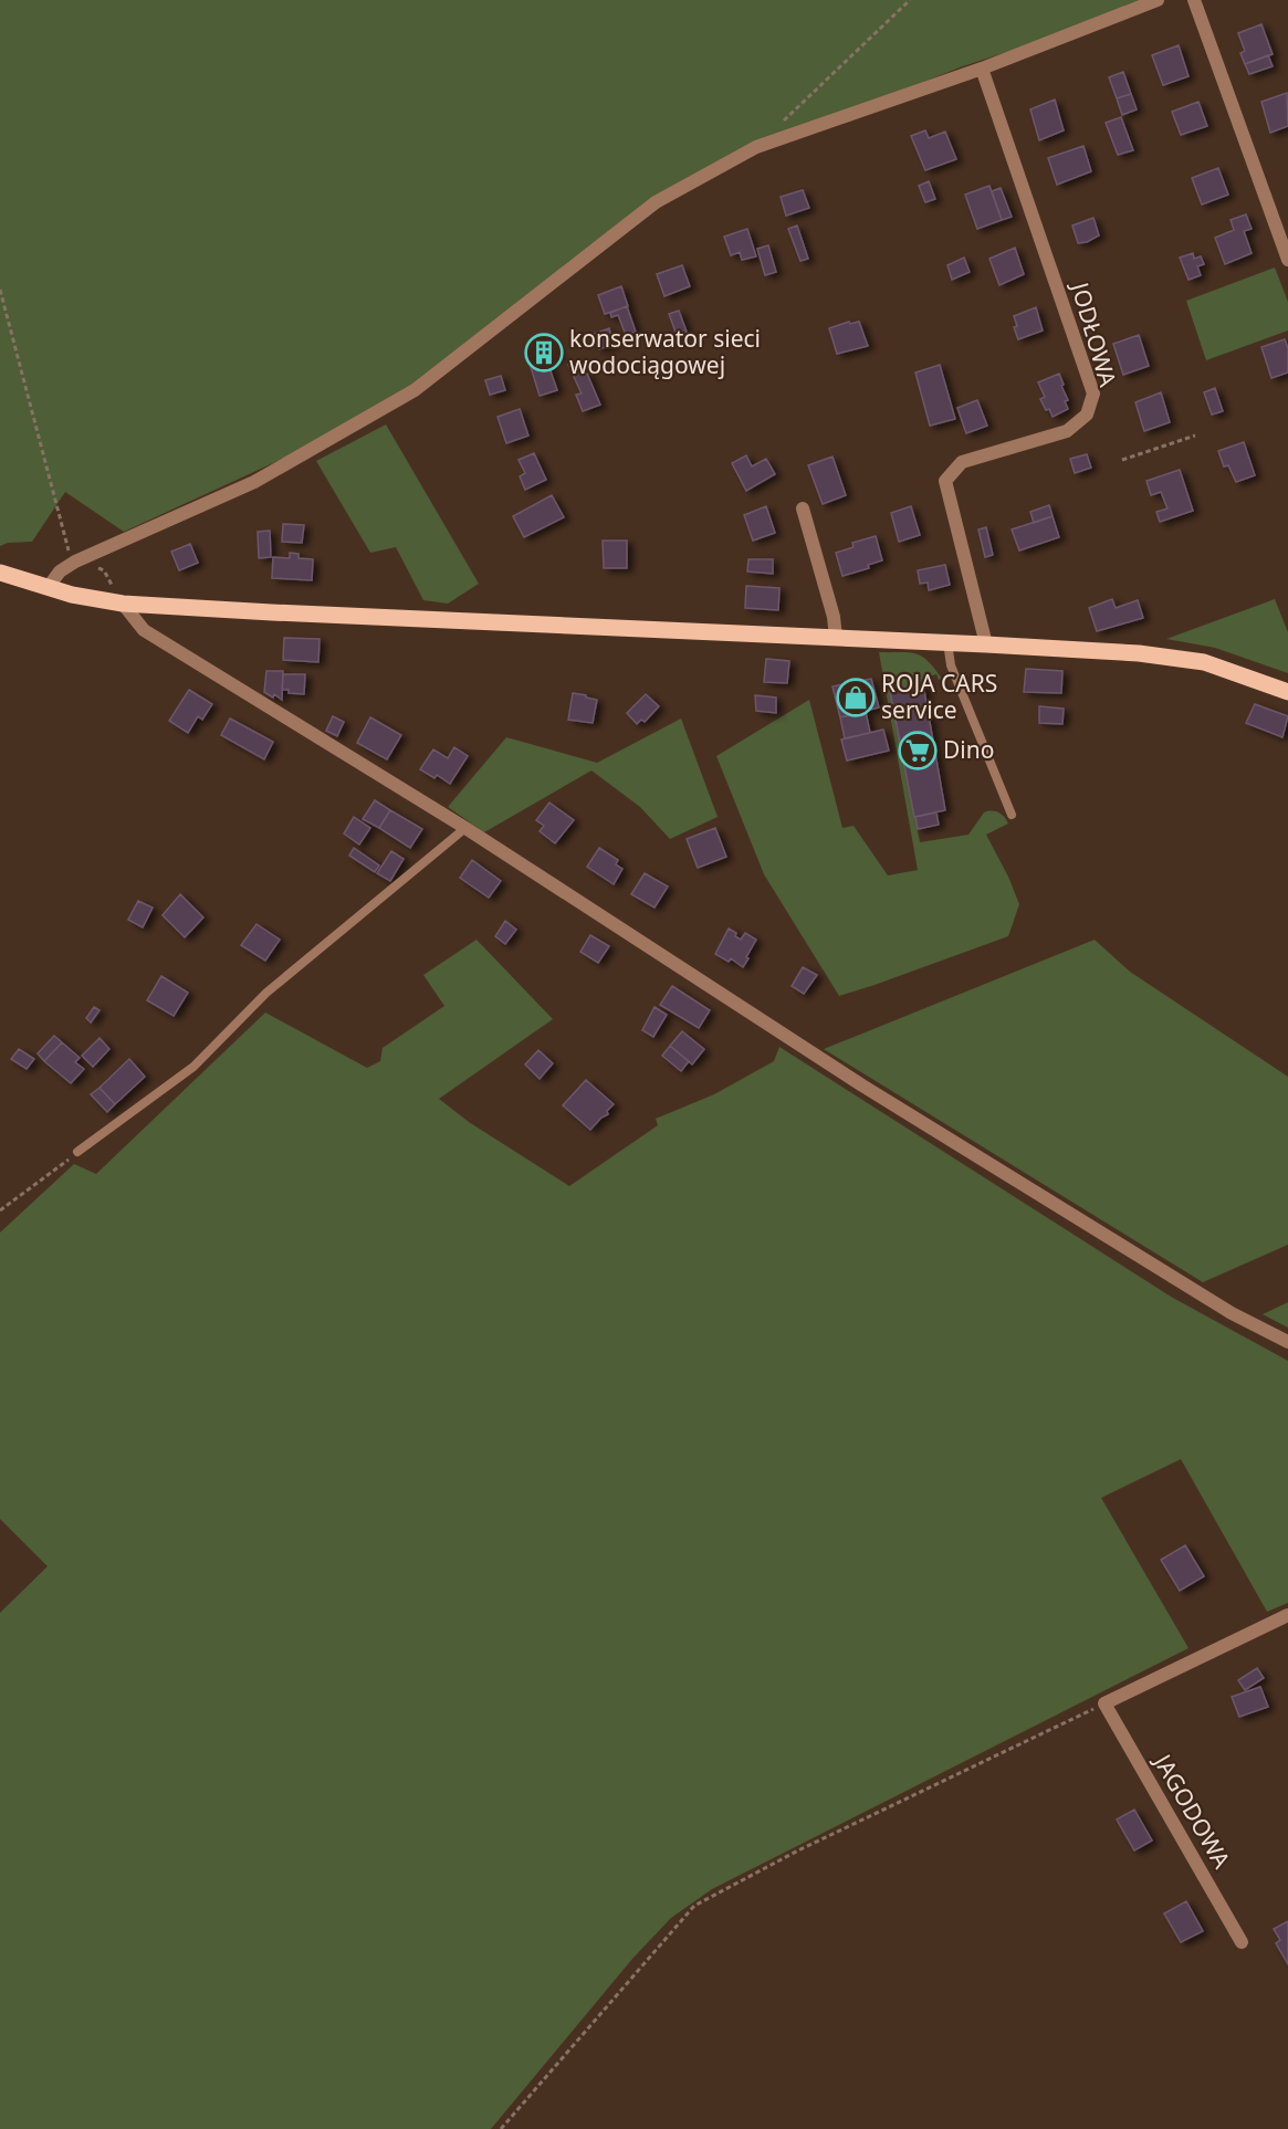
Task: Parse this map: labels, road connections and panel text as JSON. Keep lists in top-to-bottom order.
{
  "streets": {
    "street": ["JODŁOWA", "JAGODOWA"]
  },
  "places": {
    "building": ["konserwator sieci wodociągowej"],
    "shop": ["ROJA CARS service"],
    "supermarket": ["Dino"]
  }
}
